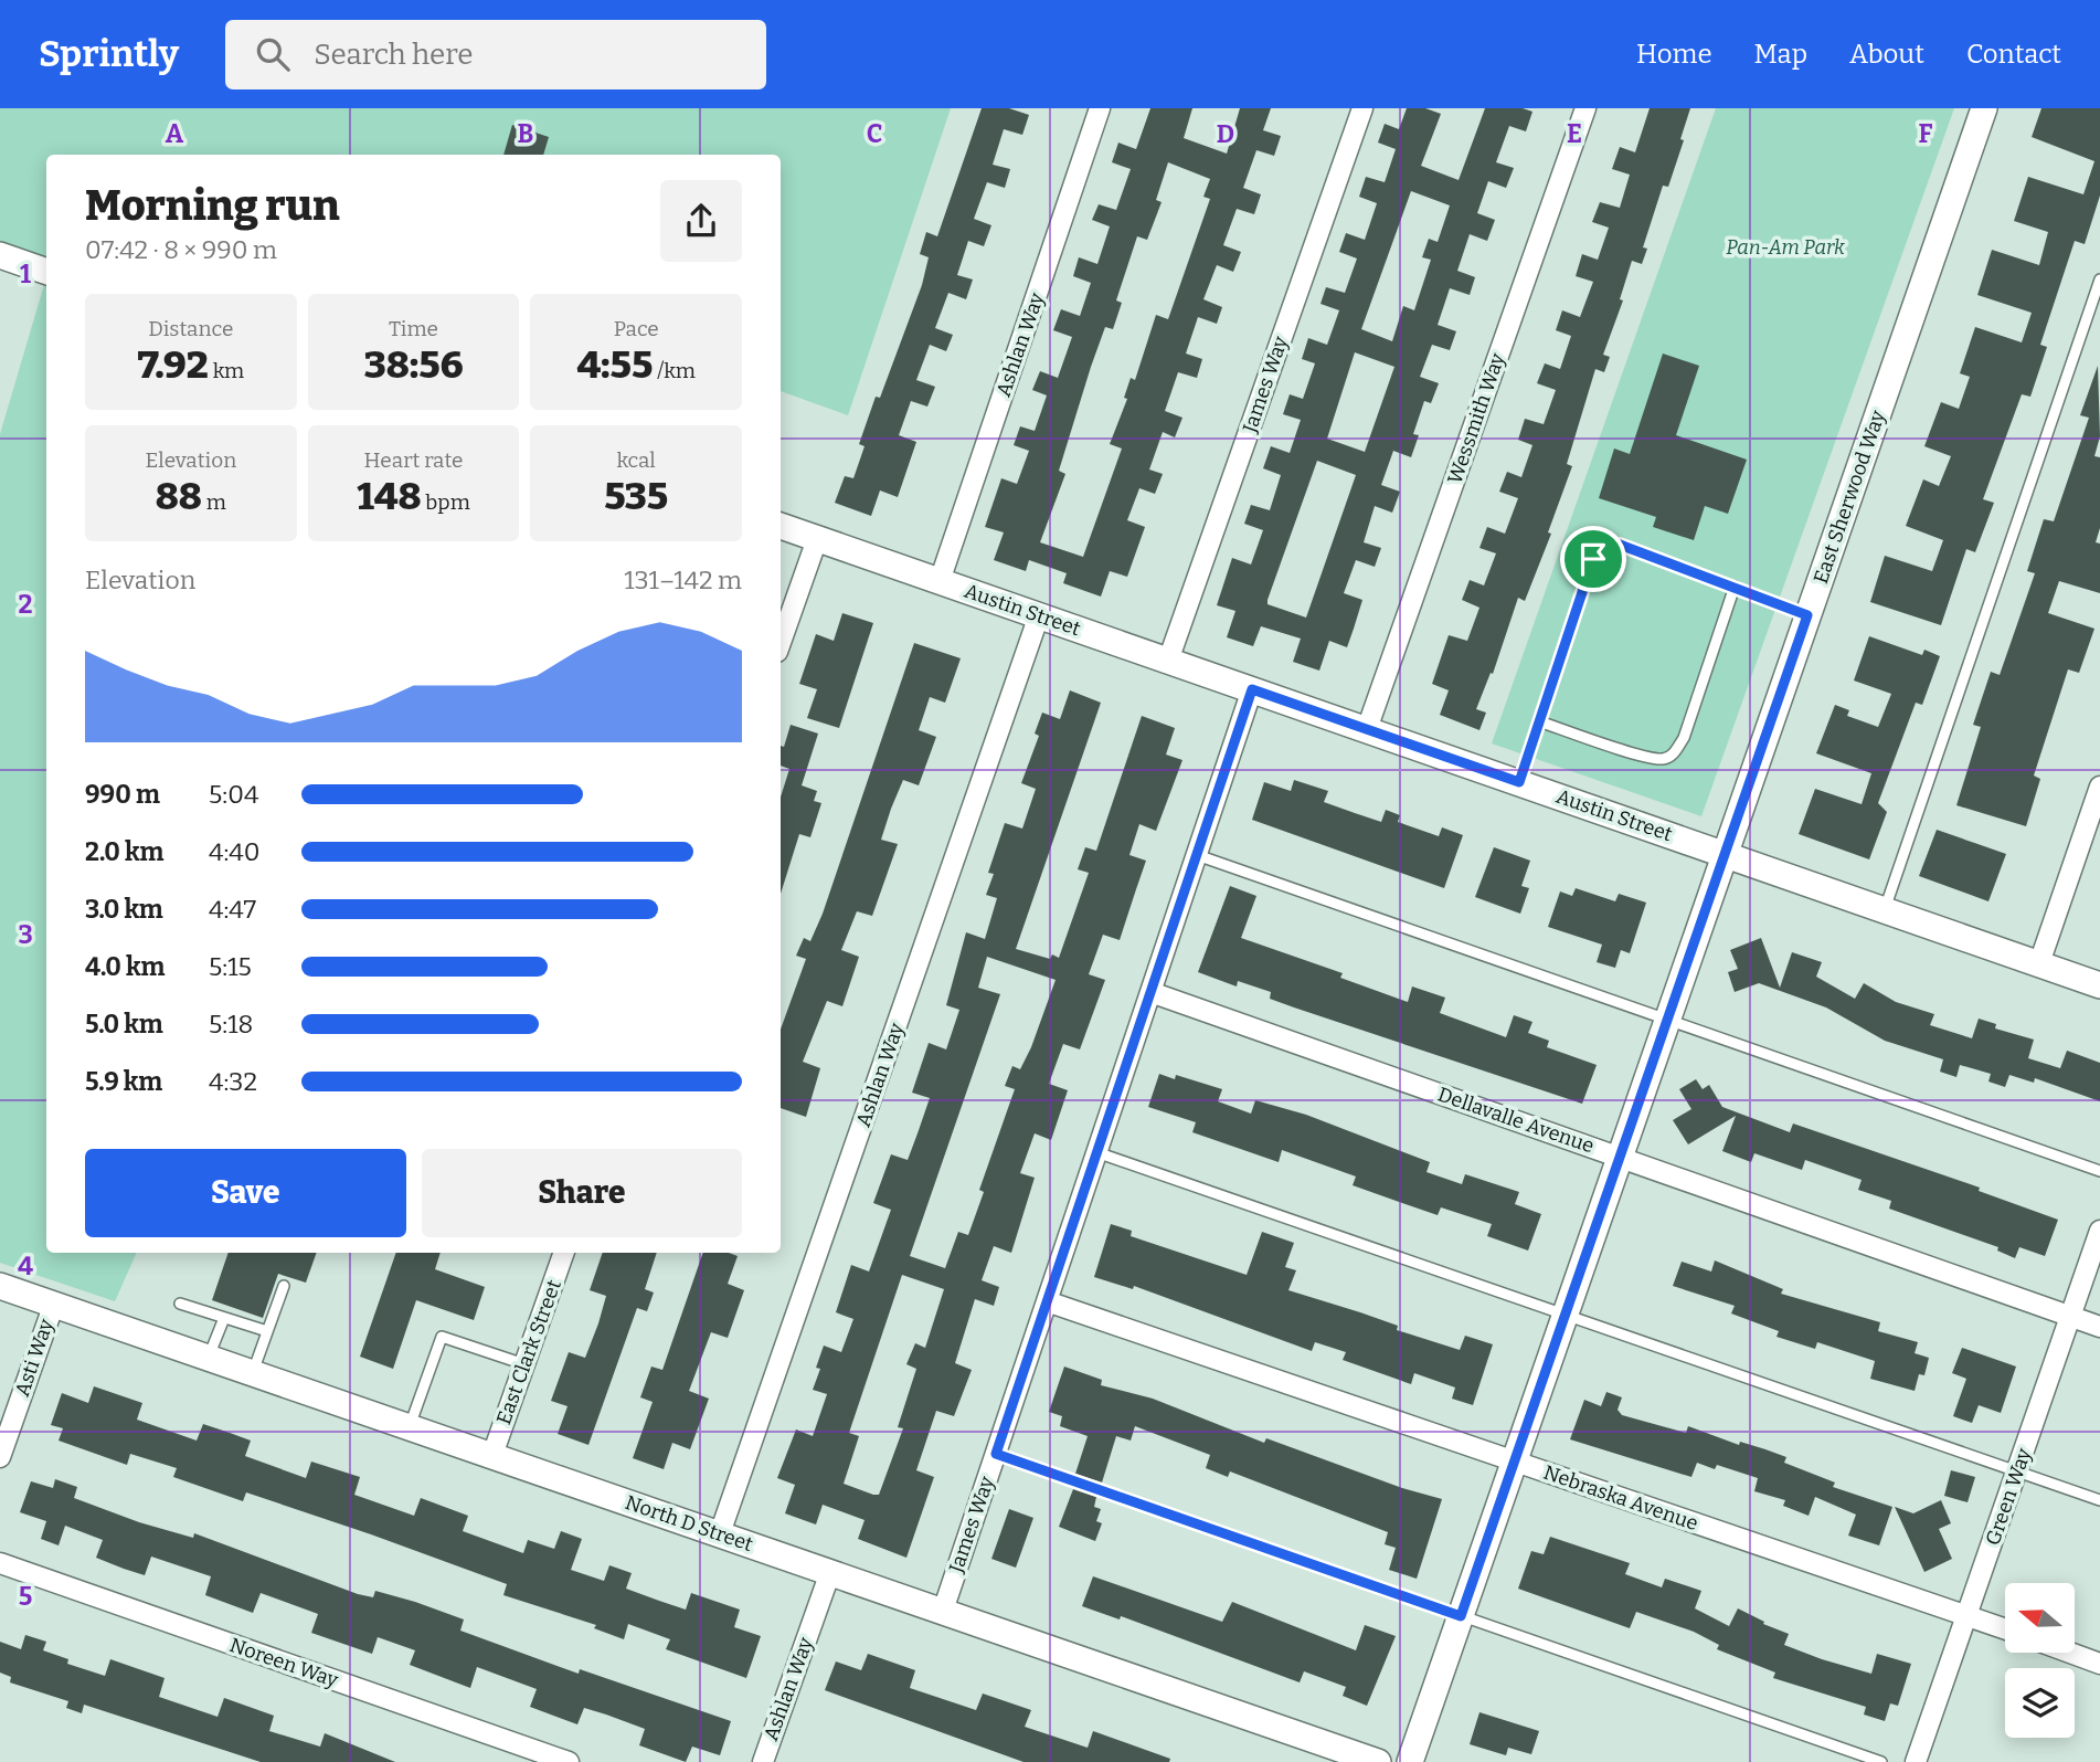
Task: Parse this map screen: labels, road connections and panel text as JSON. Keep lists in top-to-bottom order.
{
  "streets": {
    "street": [
      "Ashlan Way",
      "James Way",
      "Wessmith Way",
      "East Sherwood Way",
      "Austin Street",
      "Dellavalle Avenue",
      "East Clark Street",
      "Asti Way",
      "Green Way",
      "Nebraska Avenue",
      "North D Street",
      "Noreen Way"
    ]
  },
  "crossings": [
    ["Ashlan Way", "Austin Street"],
    ["Ashlan Way", "North D Street"],
    ["James Way", "Austin Street"],
    ["James Way", "Dellavalle Avenue"],
    ["James Way", "Nebraska Avenue"],
    ["James Way", "North D Street"],
    ["Wessmith Way", "Austin Street"],
    ["East Sherwood Way", "Austin Street"],
    ["East Sherwood Way", "Dellavalle Avenue"],
    ["East Sherwood Way", "Nebraska Avenue"],
    ["Dellavalle Avenue", "Green Way"],
    ["East Clark Street", "North D Street"],
    ["Asti Way", "North D Street"],
    ["Green Way", "Nebraska Avenue"]
  ],
  "parks": ["Pan-Am Park"],
  "north": "left",
  "page": {
    "header": "Sprintly",
    "search": "Search here",
    "nav": [
      "Home",
      "Map",
      "About",
      "Contact"
    ],
    "heading": ["Morning run", "07:42 · 8 × 990 m"],
    "stats": [
      ["Distance", "7.92 km"],
      ["Time", "38:56"],
      ["Pace", "4:55 /km"],
      ["Elevation", "88 m"],
      ["Heart rate", "148 bpm"],
      ["kcal", "535"]
    ],
    "chart": ["Elevation", "131–142 m"],
    "list": [
      {
        "name": "990 m",
        "note": "5:04"
      },
      {
        "name": "2.0 km",
        "note": "4:40"
      },
      {
        "name": "3.0 km",
        "note": "4:47"
      },
      {
        "name": "4.0 km",
        "note": "5:15"
      },
      {
        "name": "5.0 km",
        "note": "5:18"
      },
      {
        "name": "5.9 km",
        "note": "4:32"
      }
    ],
    "buttons": ["Save", "Share"]
  },
  "grid": {
    "columns": [
      "A",
      "B",
      "C",
      "D",
      "E",
      "F"
    ],
    "rows": [
      "1",
      "2",
      "3",
      "4",
      "5"
    ]
  }
}
